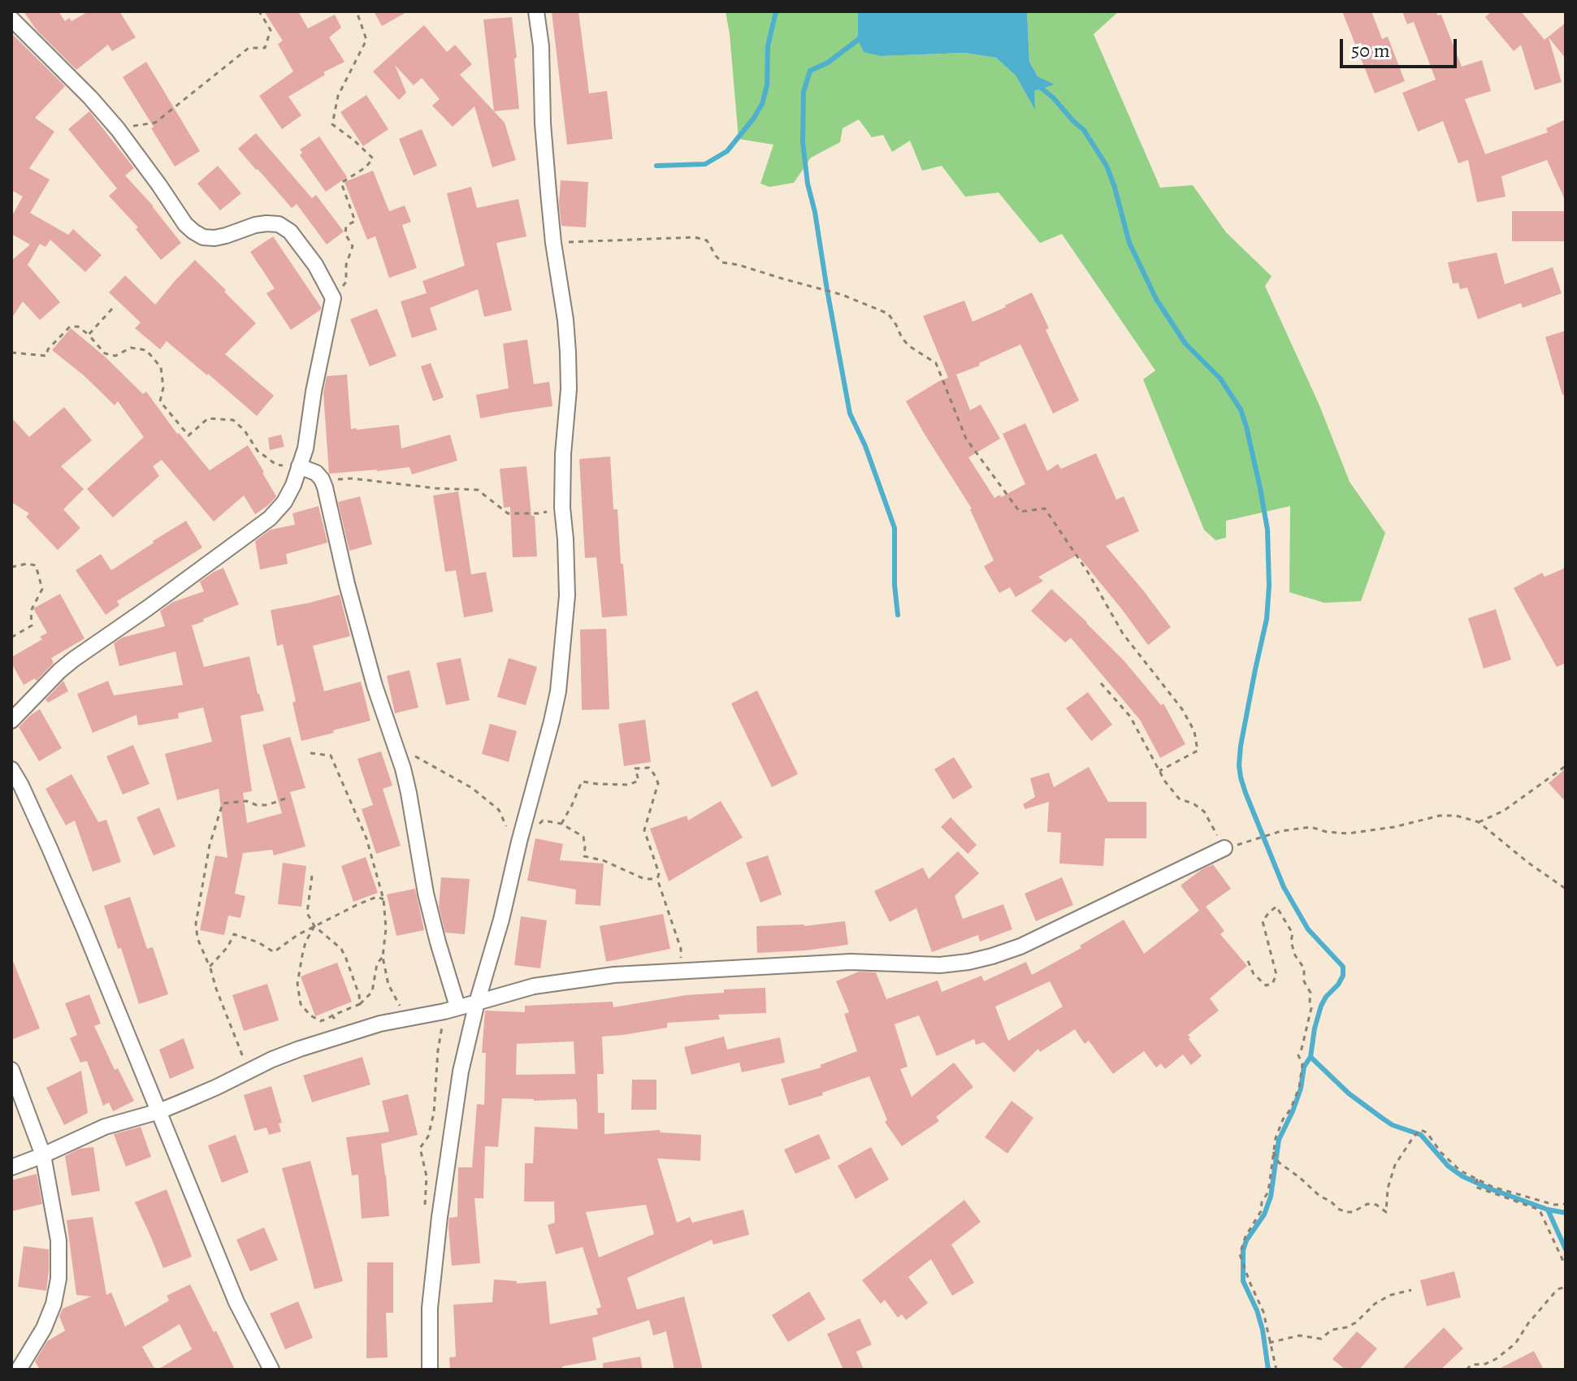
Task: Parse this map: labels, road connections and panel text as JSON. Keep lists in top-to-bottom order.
{
  "scale_bar": "50 m"
}
